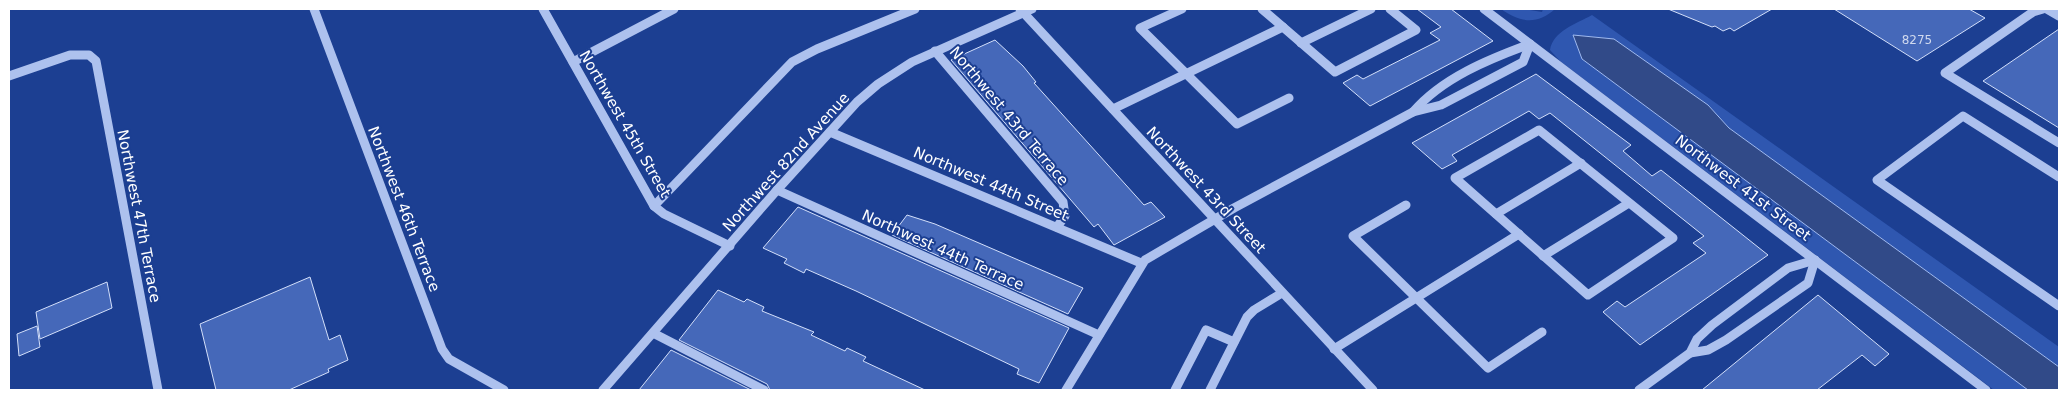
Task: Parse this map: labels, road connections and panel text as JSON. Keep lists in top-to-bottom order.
{
  "streets": {
    "street": [
      "Northwest 43rd Terrace",
      "Northwest 45th Street",
      "Northwest 82nd Avenue",
      "Northwest 44th Street",
      "Northwest 41st Street",
      "Northwest 43rd Street",
      "Northwest 46th Terrace",
      "Northwest 47th Terrace",
      "Northwest 44th Terrace"
    ]
  },
  "crossings": [
    ["Northwest 43rd Terrace", "Northwest 82nd Avenue"],
    ["Northwest 43rd Terrace", "Northwest 44th Street"],
    ["Northwest 45th Street", "Northwest 82nd Avenue"],
    ["Northwest 82nd Avenue", "Northwest 44th Street"],
    ["Northwest 82nd Avenue", "Northwest 43rd Street"],
    ["Northwest 82nd Avenue", "Northwest 44th Terrace"]
  ],
  "house_numbers": ["8275"]
}
